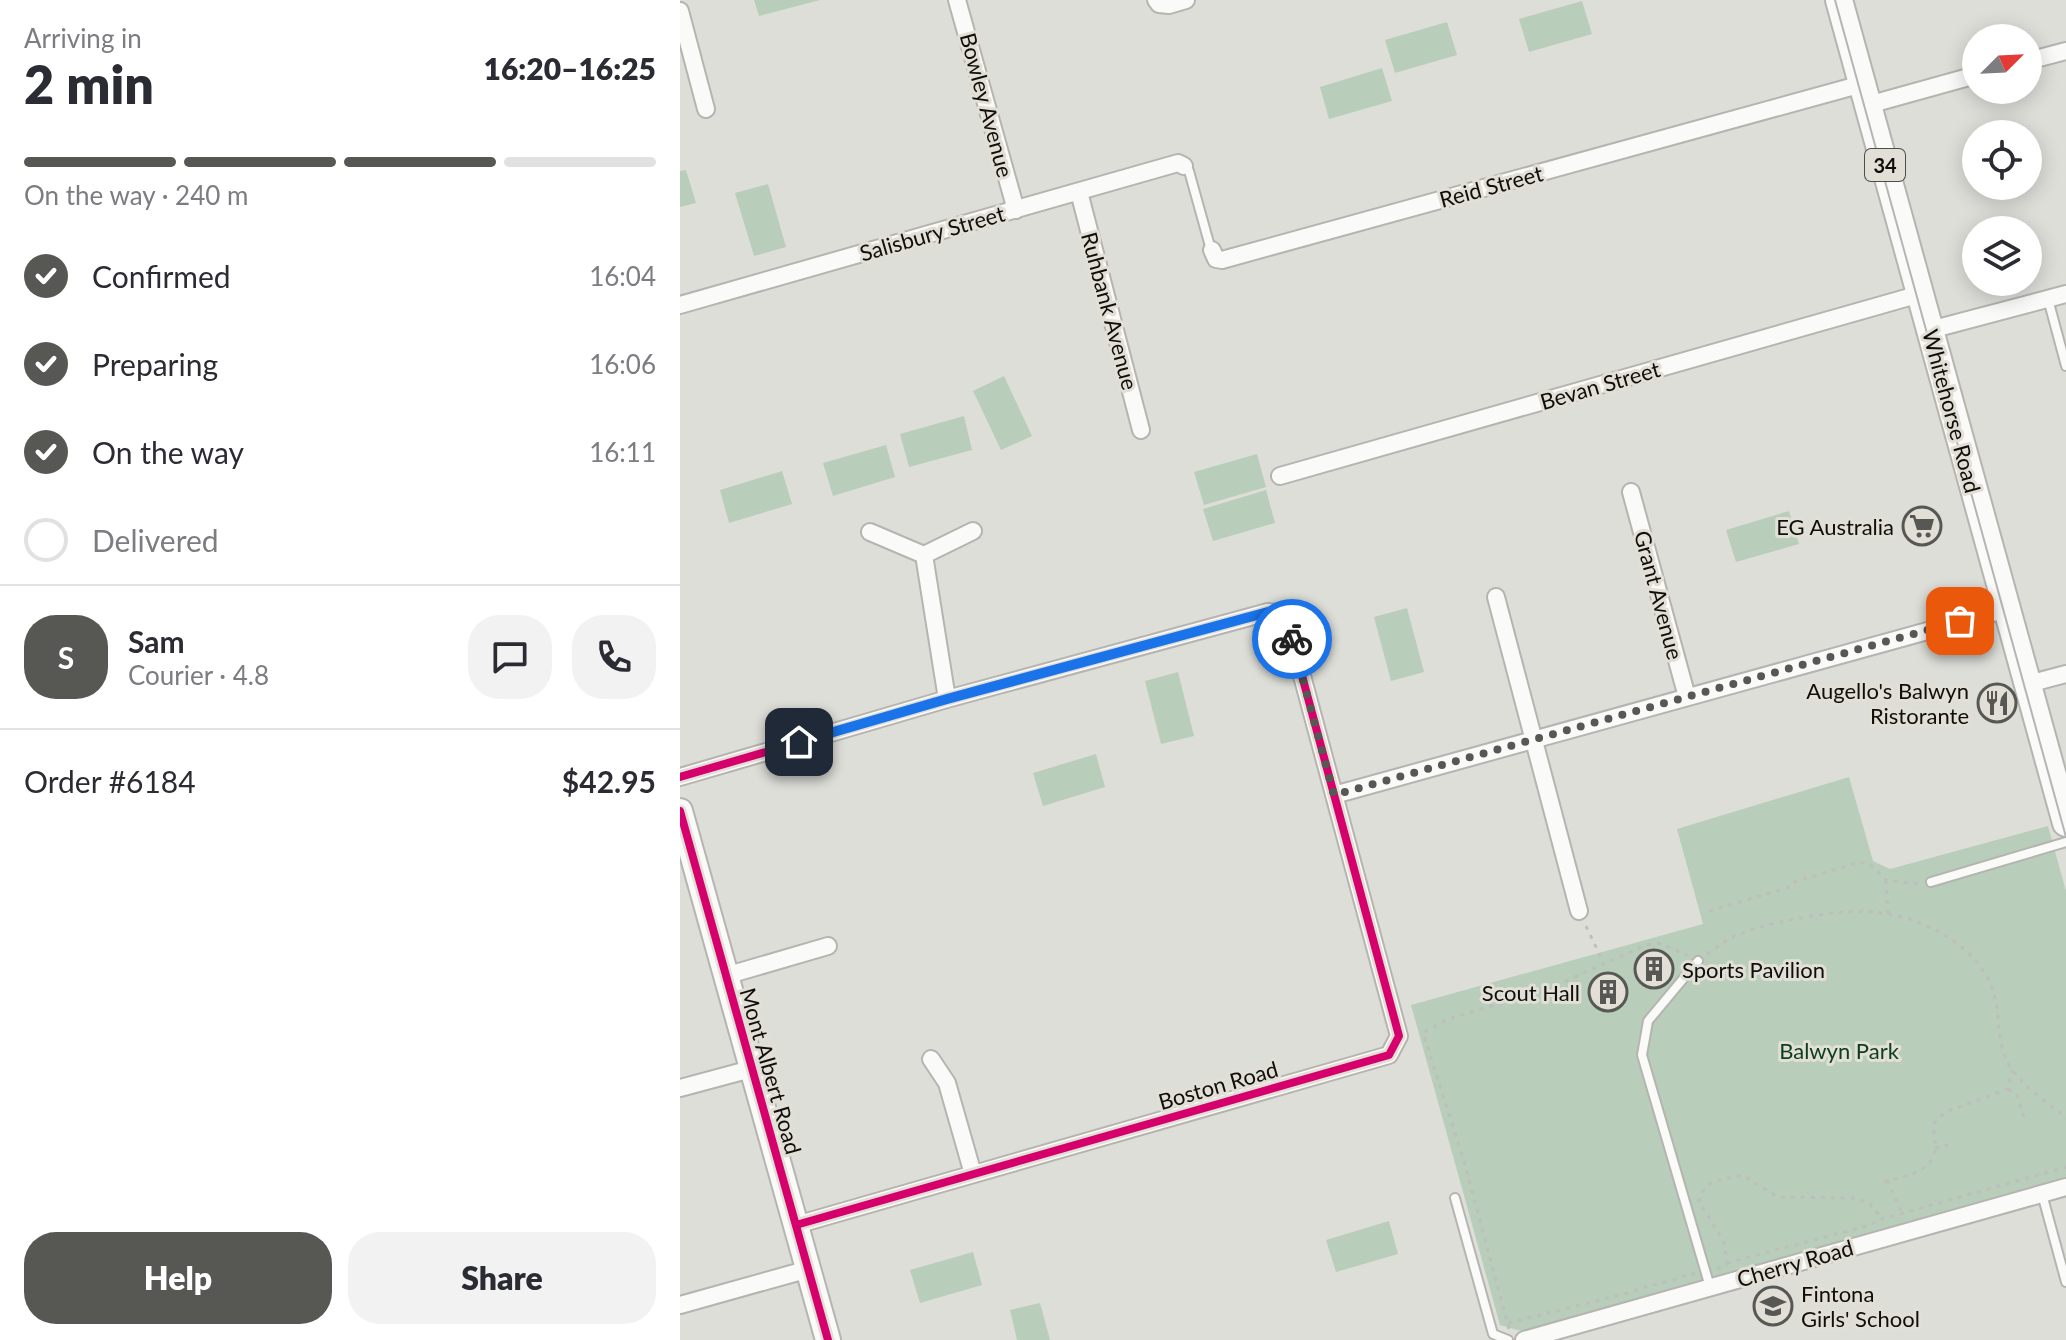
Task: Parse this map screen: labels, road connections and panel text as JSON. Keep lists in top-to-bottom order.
{
  "streets": {
    "main road": ["34", "Whitehorse Road", "Mont Albert Road"],
    "street": [
      "Bowley Avenue",
      "Reid Street",
      "Salisbury Street",
      "Ruhbank Avenue",
      "Bevan Street",
      "Grant Avenue",
      "Boston Road",
      "Cherry Road"
    ]
  },
  "crossings": [
    ["Bowley Avenue", "Salisbury Street"],
    ["Reid Street", "Salisbury Street"],
    ["Reid Street", "Whitehorse Road"],
    ["Salisbury Street", "Ruhbank Avenue"],
    ["Bevan Street", "Whitehorse Road"],
    ["Mont Albert Road", "Boston Road"]
  ],
  "parks": ["Balwyn Park"],
  "places": {
    "supermarket": ["EG Australia"],
    "restaurant": ["Augello's Balwyn Ristorante"],
    "building": ["Sports Pavilion", "Scout Hall"],
    "school or university": ["Fintona Girls' School"]
  },
  "north": "top right",
  "page": {
    "heading": ["2 min", "Arriving in", "16:20–16:25"],
    "panel": [
      "Sam",
      "Courier · 4.8",
      "Order #6184",
      "$42.95"
    ],
    "bar": "On the way · 240 m",
    "list": [
      ["Confirmed", "16:04"],
      ["Preparing", "16:06"],
      ["On the way", "16:11"],
      "Delivered"
    ],
    "round": "S",
    "buttons": ["Help", "Share"]
  }
}
